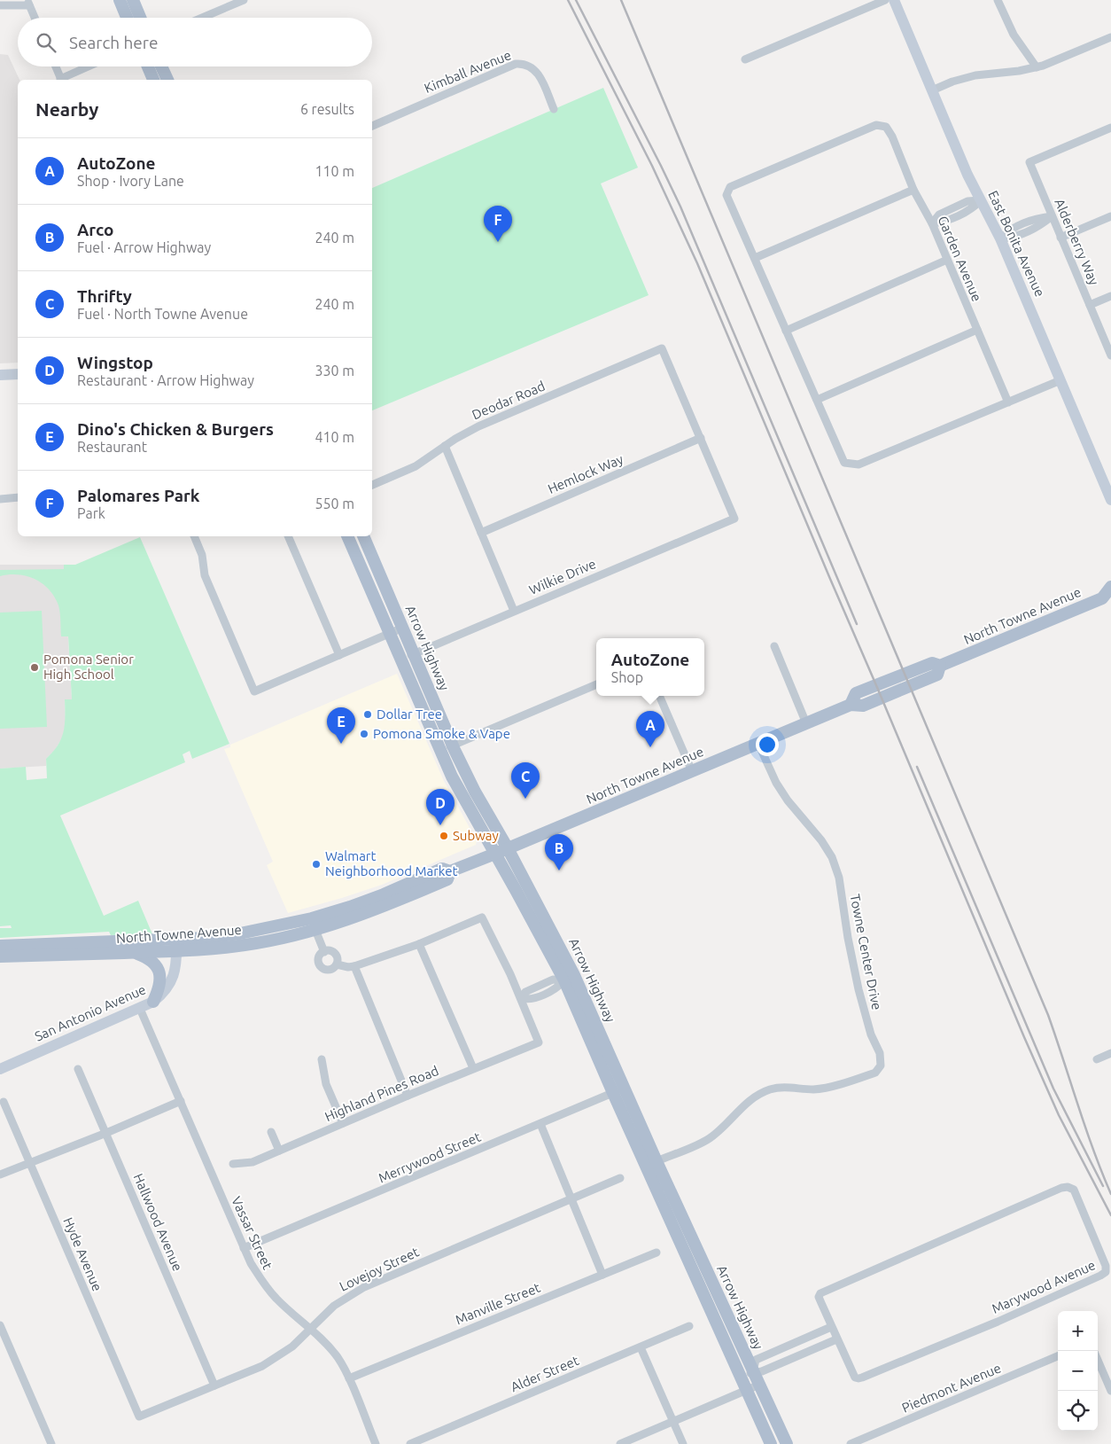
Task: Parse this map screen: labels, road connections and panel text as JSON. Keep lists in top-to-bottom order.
{
  "streets": {
    "main road": [
      "East Bonita Avenue",
      "North Towne Avenue",
      "Arrow Highway",
      "San Antonio Avenue"
    ],
    "street": [
      "Kimball Avenue",
      "Alderberry Way",
      "Garden Avenue",
      "Deodar Road",
      "Hemlock Way",
      "Wilkie Drive",
      "Towne Center Drive",
      "Highland Pines Road",
      "Merrywood Street",
      "Hallwood Avenue",
      "Vassar Street",
      "Hyde Avenue",
      "Lovejoy Street",
      "Marywood Avenue",
      "Manville Street",
      "Alder Street",
      "Piedmont Avenue"
    ]
  },
  "crossings": [
    ["Deodar Road", "Hemlock Way"],
    ["Deodar Road", "Wilkie Drive"],
    ["Hemlock Way", "Wilkie Drive"],
    ["Wilkie Drive", "Arrow Highway"],
    ["North Towne Avenue", "Arrow Highway"],
    ["North Towne Avenue", "Towne Center Drive"],
    ["North Towne Avenue", "San Antonio Avenue"],
    ["Arrow Highway", "Towne Center Drive"],
    ["Arrow Highway", "Merrywood Street"],
    ["San Antonio Avenue", "Vassar Street"],
    ["Merrywood Street", "Vassar Street"],
    ["Hallwood Avenue", "Lovejoy Street"],
    ["Vassar Street", "Lovejoy Street"],
    ["Vassar Street", "Manville Street"],
    ["Hyde Avenue", "Lovejoy Street"]
  ],
  "places": [
    "Pomona Senior High School",
    "Dollar Tree",
    "Pomona Smoke & Vape",
    "Subway",
    "Walmart Neighborhood Market"
  ],
  "page": {
    "search": "Search here",
    "heading": ["Nearby", "6 results"],
    "list": [
      {
        "mark": "A",
        "name": "AutoZone",
        "note": "Shop · Ivory Lane",
        "value": "110 m"
      },
      {
        "mark": "B",
        "name": "Arco",
        "note": "Fuel · Arrow Highway",
        "value": "240 m"
      },
      {
        "mark": "C",
        "name": "Thrifty",
        "note": "Fuel · North Towne Avenue",
        "value": "240 m"
      },
      {
        "mark": "D",
        "name": "Wingstop",
        "note": "Restaurant · Arrow Highway",
        "value": "330 m"
      },
      {
        "mark": "E",
        "name": "Dino's Chicken & Burgers",
        "note": "Restaurant",
        "value": "410 m"
      },
      {
        "mark": "F",
        "name": "Palomares Park",
        "note": "Park",
        "value": "550 m"
      }
    ],
    "pins": [
      "F",
      "E",
      "A",
      "C",
      "D",
      "B"
    ],
    "popup": ["AutoZone", "Shop"],
    "map_buttons": ["+", "−"]
  }
}
